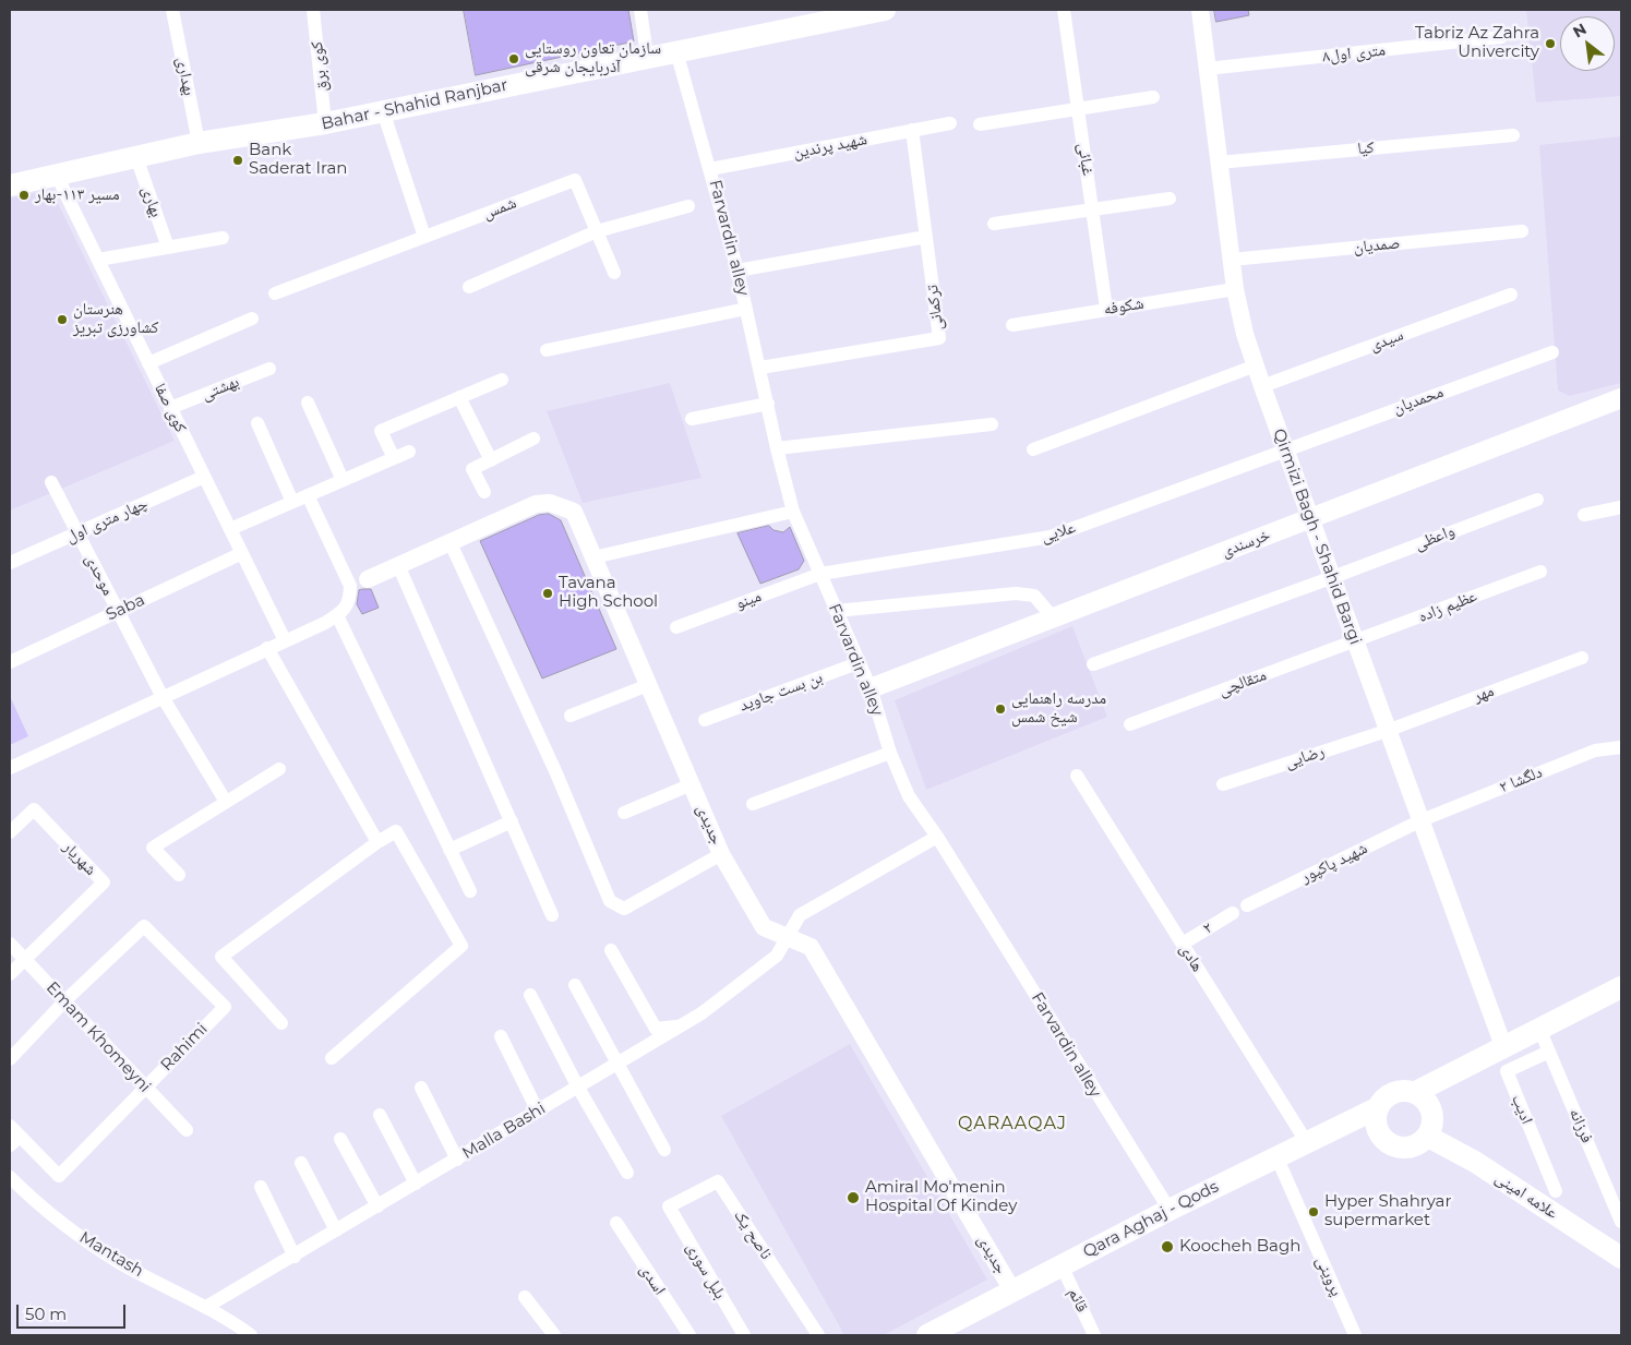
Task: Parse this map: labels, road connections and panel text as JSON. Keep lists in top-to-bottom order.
{
  "streets": {
    "main road": [
      "Bahar - Shahid Ranjbar",
      "خرسندی",
      "علامه امینی",
      "Qara Aghaj - Qods"
    ],
    "street": [
      "۸متری اول",
      "کوی برق",
      "بهداری",
      "شهید پرندین",
      "کیا",
      "غبائی",
      "بهاری",
      "شمس",
      "Farvardin alley",
      "صمدیان",
      "شکوفه",
      "ترکمانی",
      "سیدی",
      "بهشتی",
      "محمدیان",
      "کوی صفا",
      "چهار متری اول",
      "علایی",
      "Qirmizi Bagh - Shahid Bargi",
      "واعظی",
      "موحدی",
      "مینو",
      "عظیم زاده",
      "Saba",
      "متقالچی",
      "بن بست جاوید",
      "مهر",
      "رضایی",
      "دلگشا ۲",
      "جدیدی",
      "شهریار",
      "شهید پاکپور",
      "۲",
      "هادی",
      "Emam Khomeyni",
      "Rahimi",
      "ادیب",
      "فرزانه",
      "Malla Bashi",
      "ناصح یک",
      "Mantash",
      "بلبل سوری",
      "پروینی",
      "اسدی",
      "قائم"
    ]
  },
  "crossings": [
    ["۸متری اول", "Qirmizi Bagh - Shahid Bargi"],
    ["کوی برق", "Bahar - Shahid Ranjbar"],
    ["بهداری", "Bahar - Shahid Ranjbar"],
    ["Bahar - Shahid Ranjbar", "بهاری"],
    ["Bahar - Shahid Ranjbar", "Farvardin alley"],
    ["Bahar - Shahid Ranjbar", "کوی صفا"],
    ["شهید پرندین", "Farvardin alley"],
    ["شهید پرندین", "ترکمانی"],
    ["کیا", "Qirmizi Bagh - Shahid Bargi"],
    ["غبائی", "شکوفه"],
    ["Farvardin alley", "ترکمانی"],
    ["Farvardin alley", "علایی"],
    ["Farvardin alley", "خرسندی"],
    ["Farvardin alley", "مینو"],
    ["Farvardin alley", "بن بست جاوید"],
    ["Farvardin alley", "Malla Bashi"],
    ["Farvardin alley", "Qara Aghaj - Qods"],
    ["صمدیان", "Qirmizi Bagh - Shahid Bargi"],
    ["شکوفه", "Qirmizi Bagh - Shahid Bargi"],
    ["سیدی", "Qirmizi Bagh - Shahid Bargi"],
    ["بهشتی", "کوی صفا"],
    ["محمدیان", "علایی"],
    ["محمدیان", "Qirmizi Bagh - Shahid Bargi"],
    ["کوی صفا", "چهار متری اول"],
    ["کوی صفا", "Saba"],
    ["چهار متری اول", "موحدی"],
    ["علایی", "Qirmizi Bagh - Shahid Bargi"],
    ["علایی", "مینو"],
    ["Qirmizi Bagh - Shahid Bargi", "واعظی"],
    ["Qirmizi Bagh - Shahid Bargi", "خرسندی"],
    ["Qirmizi Bagh - Shahid Bargi", "عظیم زاده"],
    ["Qirmizi Bagh - Shahid Bargi", "متقالچی"],
    ["Qirmizi Bagh - Shahid Bargi", "مهر"],
    ["Qirmizi Bagh - Shahid Bargi", "رضایی"],
    ["Qirmizi Bagh - Shahid Bargi", "دلگشا ۲"],
    ["Qirmizi Bagh - Shahid Bargi", "شهید پاکپور"],
    ["موحدی", "Saba"],
    ["عظیم زاده", "متقالچی"],
    ["مهر", "رضایی"],
    ["دلگشا ۲", "شهید پاکپور"],
    ["جدیدی", "Malla Bashi"],
    ["جدیدی", "Qara Aghaj - Qods"],
    ["شهریار", "Emam Khomeyni"],
    ["۲", "هادی"],
    ["هادی", "Qara Aghaj - Qods"],
    ["Emam Khomeyni", "Rahimi"],
    ["ادیب", "فرزانه"],
    ["Malla Bashi", "Mantash"],
    ["علامه امینی", "Qara Aghaj - Qods"],
    ["Qara Aghaj - Qods", "پروینی"],
    ["Qara Aghaj - Qods", "قائم"],
    ["ناصح یک", "بلبل سوری"]
  ],
  "districts": ["QARAAQAJ"],
  "places": [
    "Tabriz Az Zahra Univercity",
    "سازمان تعاون روستایی آذربایجان شرقی",
    "Bank Saderat Iran",
    "مسیر ۱۱۳-بهار",
    "هنرستان کشاورزی تبریز",
    "Tavana High School",
    "مدرسه راهنمایی شیخ شمس",
    "Amiral Mo'menin Hospital Of Kindey",
    "Hyper Shahryar supermarket",
    "Koocheh Bagh"
  ],
  "scale_bar": "50 m",
  "north": "top left"
}
